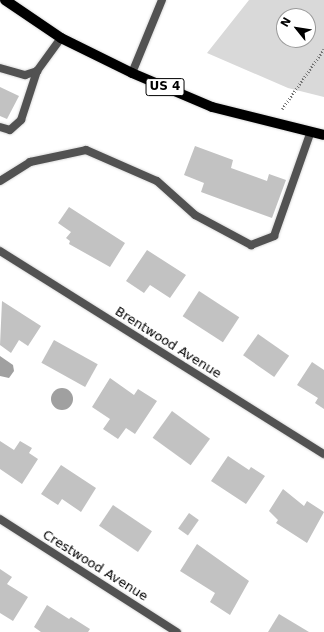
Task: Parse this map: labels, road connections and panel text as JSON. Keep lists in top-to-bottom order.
{
  "streets": {
    "main road": ["US 4"],
    "street": ["Brentwood Avenue", "Crestwood Avenue"]
  },
  "north": "top left"
}
